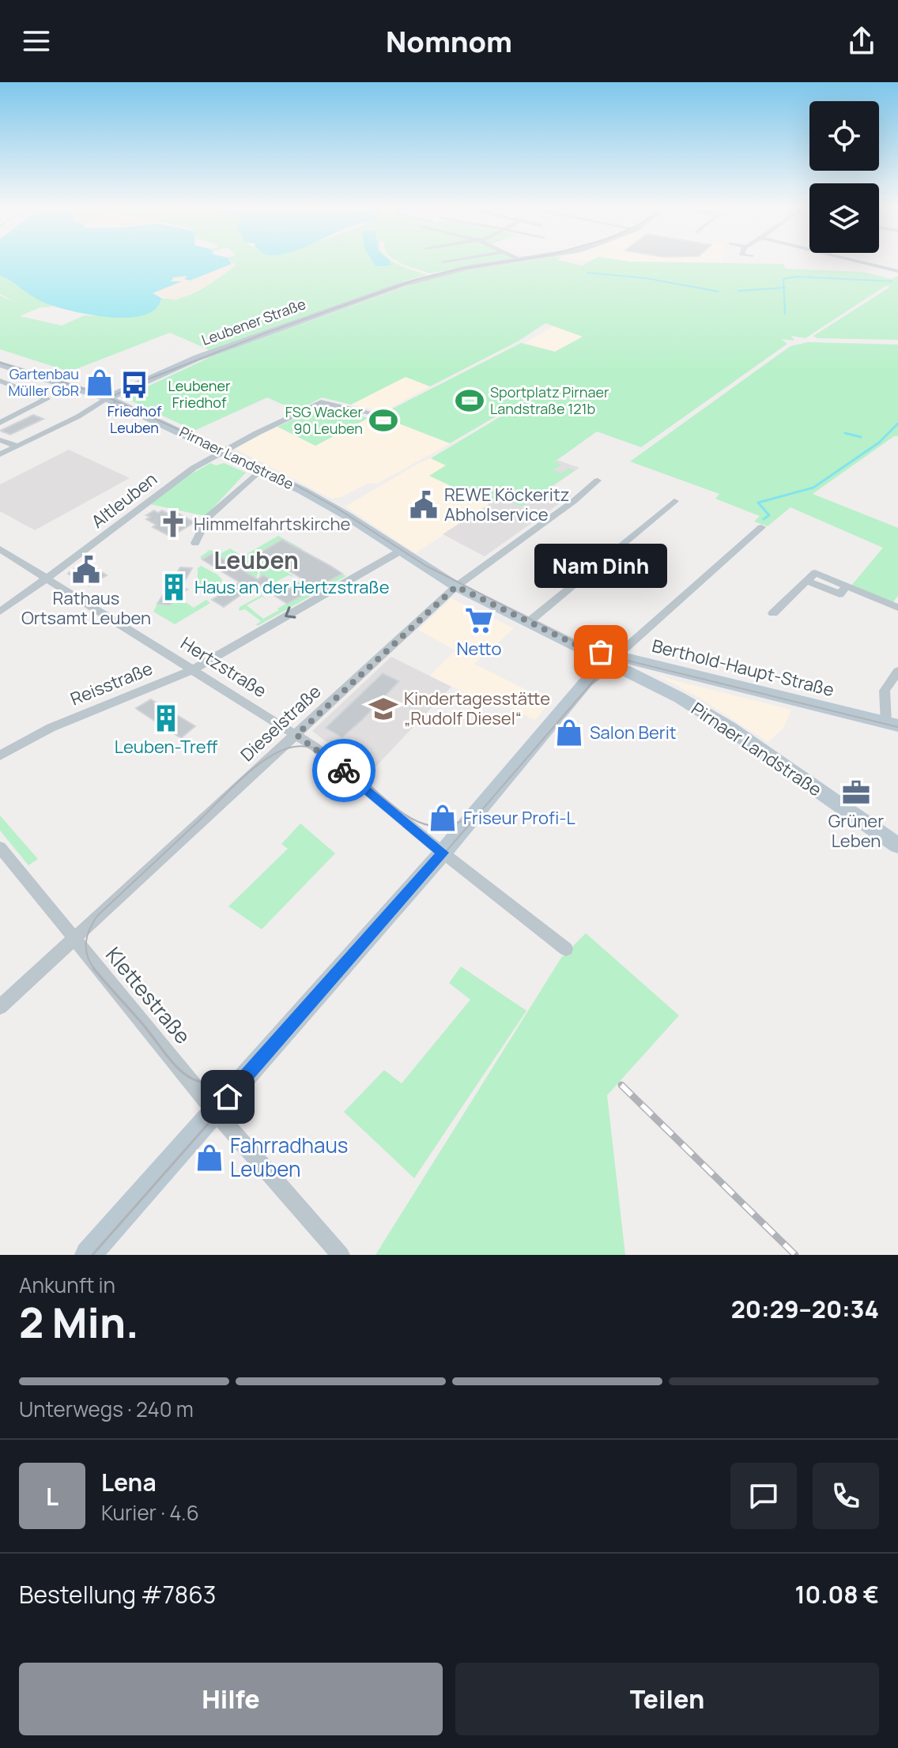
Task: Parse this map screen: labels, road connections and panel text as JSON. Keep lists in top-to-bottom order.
{
  "streets": {
    "street": [
      "Leubener Straße",
      "Pirnaer Landstraße",
      "Altleuben",
      "Hertzstraße",
      "Berthold-Haupt-Straße",
      "Reisstraße",
      "Dieselstraße",
      "Klettestraße"
    ]
  },
  "crossings": [
    ["Leubener Straße", "Pirnaer Landstraße"],
    ["Pirnaer Landstraße", "Altleuben"],
    ["Pirnaer Landstraße", "Berthold-Haupt-Straße"],
    ["Pirnaer Landstraße", "Reisstraße"],
    ["Pirnaer Landstraße", "Dieselstraße"],
    ["Altleuben", "Hertzstraße"],
    ["Hertzstraße", "Reisstraße"],
    ["Hertzstraße", "Dieselstraße"],
    ["Dieselstraße", "Klettestraße"]
  ],
  "one_way": ["Reisstraße"],
  "districts": ["Leuben"],
  "parks": ["Leubener Friedhof"],
  "places": {
    "shop": [
      "Gartenbau Müller GbR",
      "Salon Berit",
      "Friseur Profi-L",
      "Fahrradhaus Leuben"
    ],
    "bus stop": ["Friedhof Leuben"],
    "sports": ["Sportplatz Pirnaer Landstraße 121b", "FSG Wacker 90 Leuben"],
    "public building": ["REWE Köckeritz Abholservice", "Rathaus Ortsamt Leuben"],
    "church": ["Himmelfahrtskirche"],
    "building": ["Haus an der Hertzstraße", "Leuben-Treff"],
    "supermarket": ["Netto"],
    "other": ["Nam Dinh"],
    "school or university": ["Kindertagesstätte „Rudolf Diesel“"],
    "office": ["Grüner Leben"]
  },
  "page": {
    "header": "Nomnom",
    "bubble": "Nam Dinh",
    "heading": ["2 Min.", "Ankunft in", "20:29–20:34"],
    "panel": [
      "Lena",
      "Kurier · 4.6",
      "Bestellung #7863",
      "10.08 €"
    ],
    "bar": "Unterwegs · 240 m",
    "round": "L",
    "buttons": ["Hilfe", "Teilen"]
  }
}
